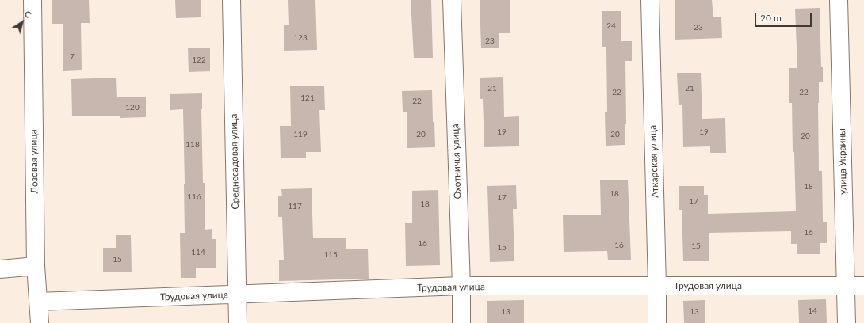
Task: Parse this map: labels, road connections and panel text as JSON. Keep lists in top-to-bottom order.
{
  "streets": {
    "street": [
      "Лозовая улица",
      "Среднесадовая улица",
      "Охотничья улица",
      "Аткарская улица",
      "улица Украины",
      "Трудовая улица"
    ]
  },
  "crossings": [
    ["Лозовая улица", "Трудовая улица"],
    ["Среднесадовая улица", "Трудовая улица"],
    ["Охотничья улица", "Трудовая улица"],
    ["Аткарская улица", "Трудовая улица"],
    ["улица Украины", "Трудовая улица"]
  ],
  "house_numbers": [
    "24",
    "23",
    "123",
    "23",
    "7",
    "122",
    "21",
    "21",
    "22",
    "22",
    "121",
    "22",
    "120",
    "19",
    "19",
    "119",
    "20",
    "20",
    "20",
    "118",
    "18",
    "18",
    "116",
    "17",
    "17",
    "18",
    "117",
    "16",
    "16",
    "16",
    "15",
    "15",
    "114",
    "115",
    "15",
    "14",
    "13",
    "13"
  ],
  "scale_bar": "20 m",
  "north": "top right"
}
